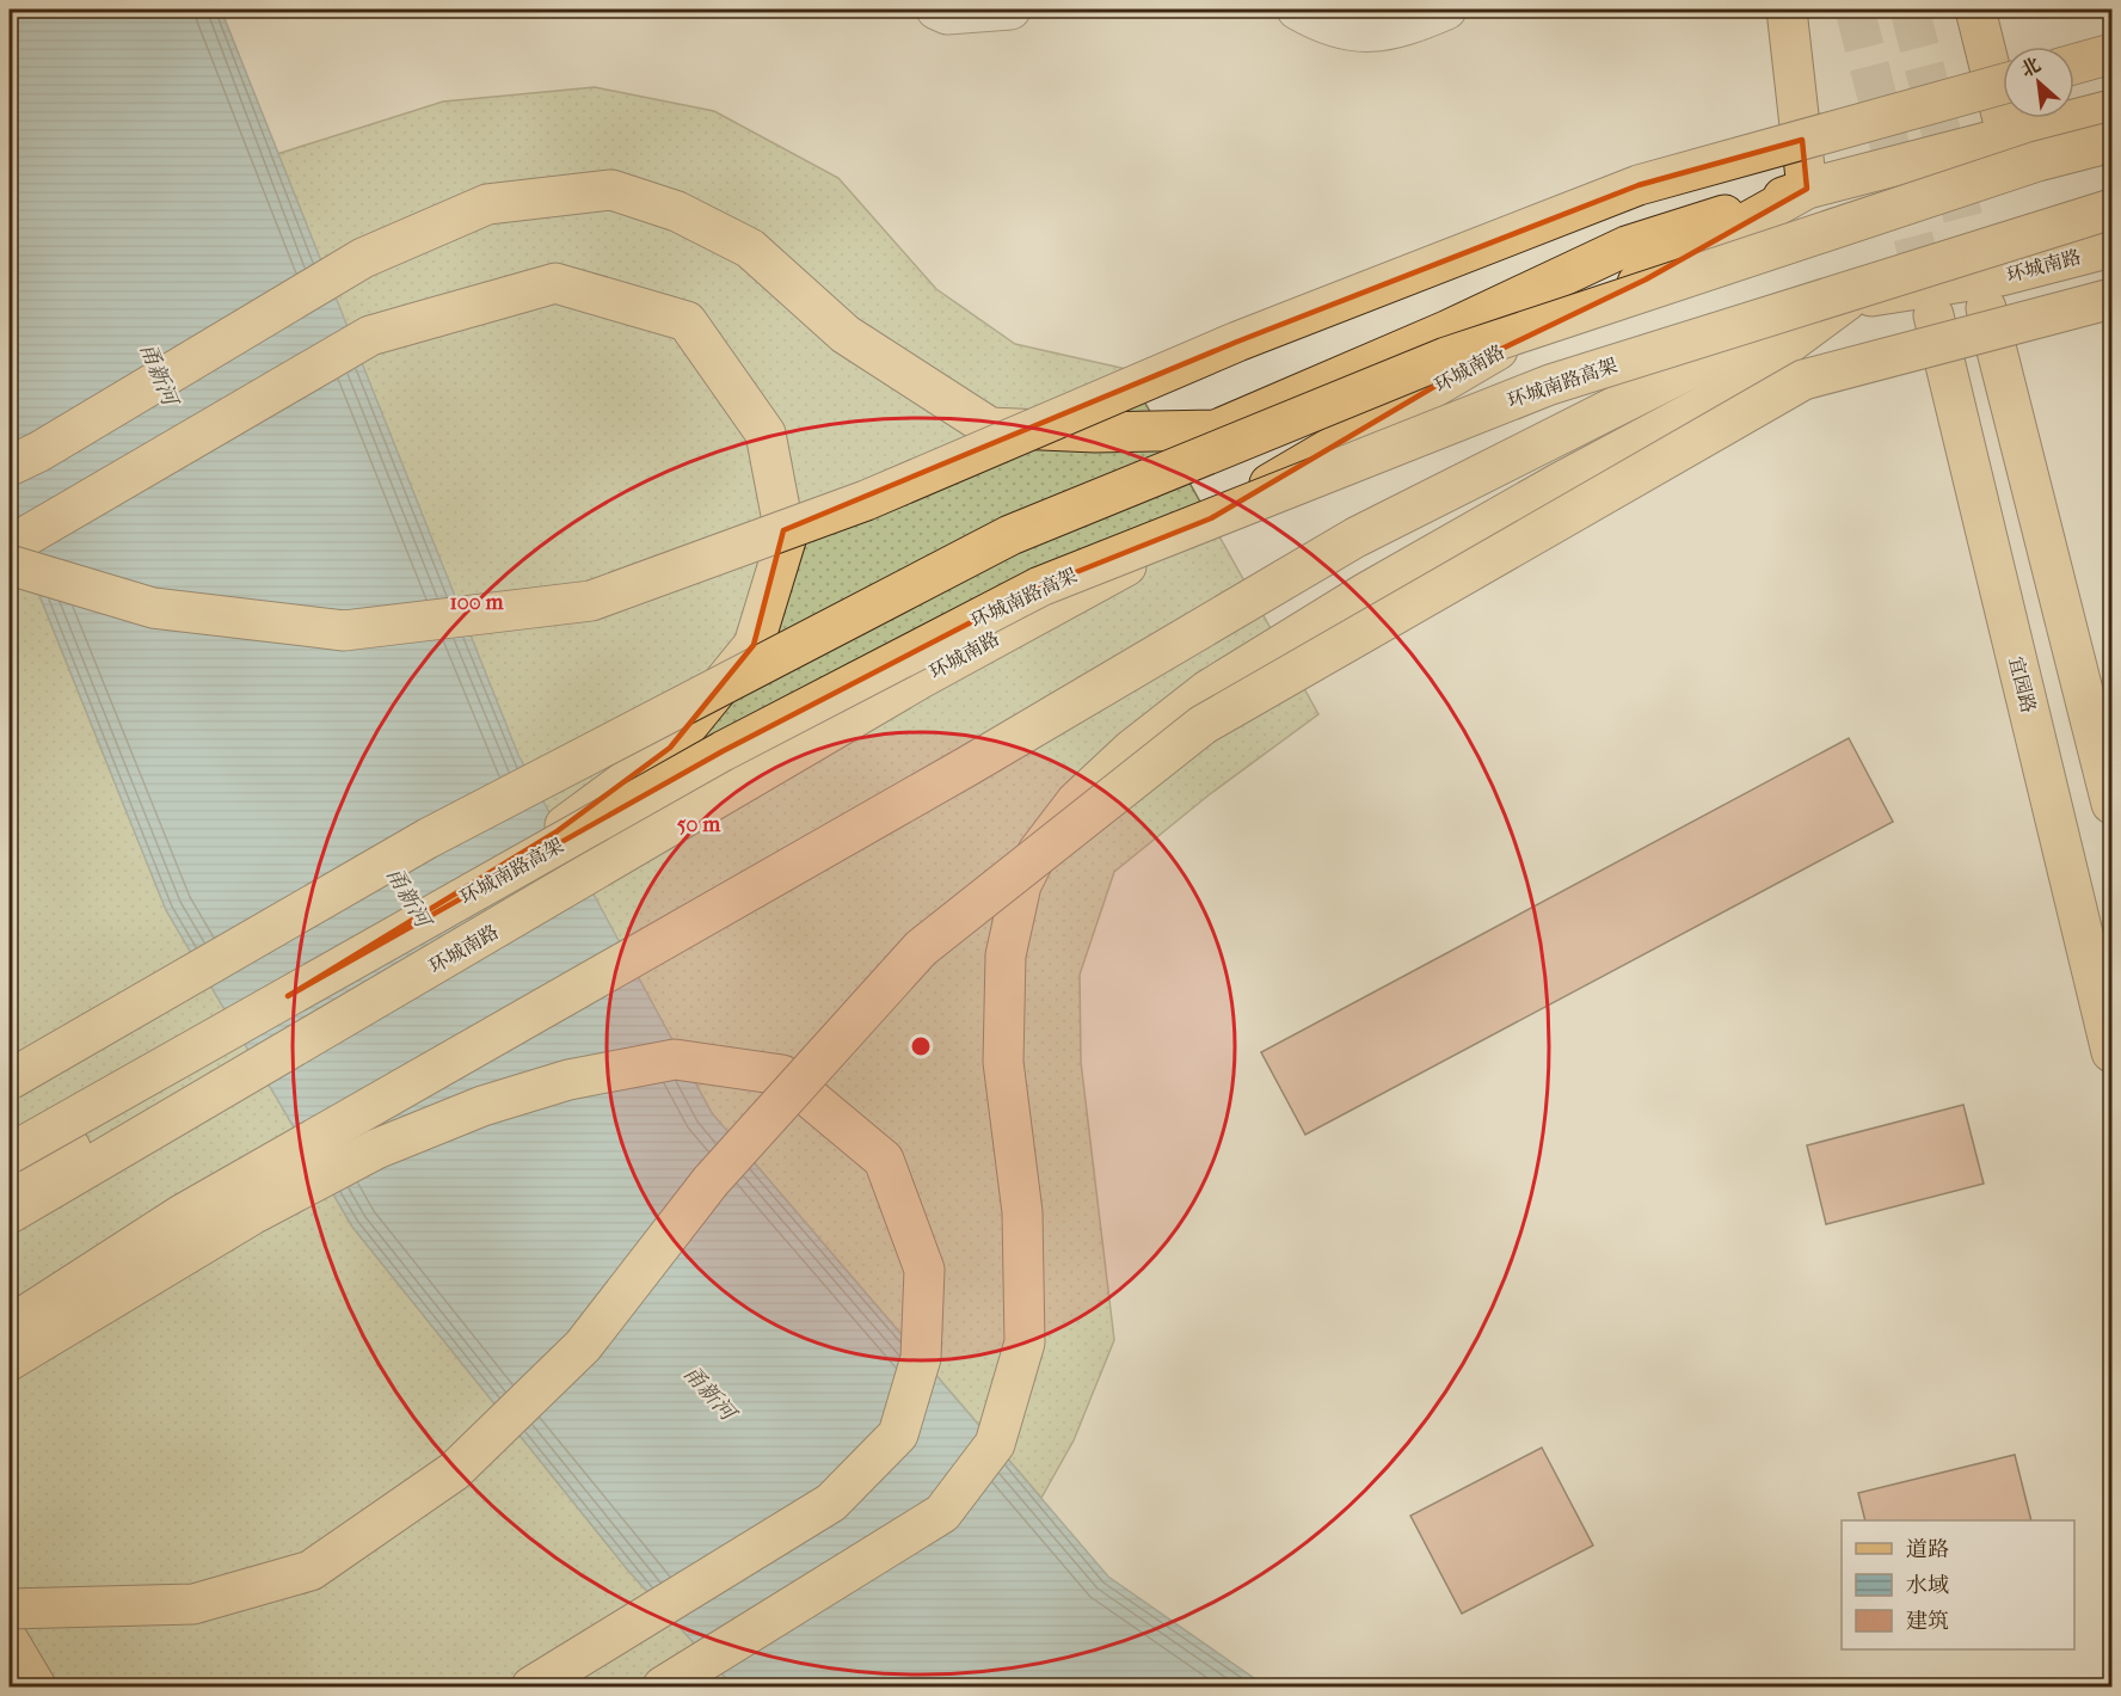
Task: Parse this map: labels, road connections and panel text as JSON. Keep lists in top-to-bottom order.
{
  "streets": {
    "main road": ["环城南路", "环城南路高架", "宜园路"]
  },
  "water": ["甬新河"],
  "legend": ["道路", "水域", "建筑"],
  "north": "top left",
  "rings": ["100 m", "50 m"]
}
